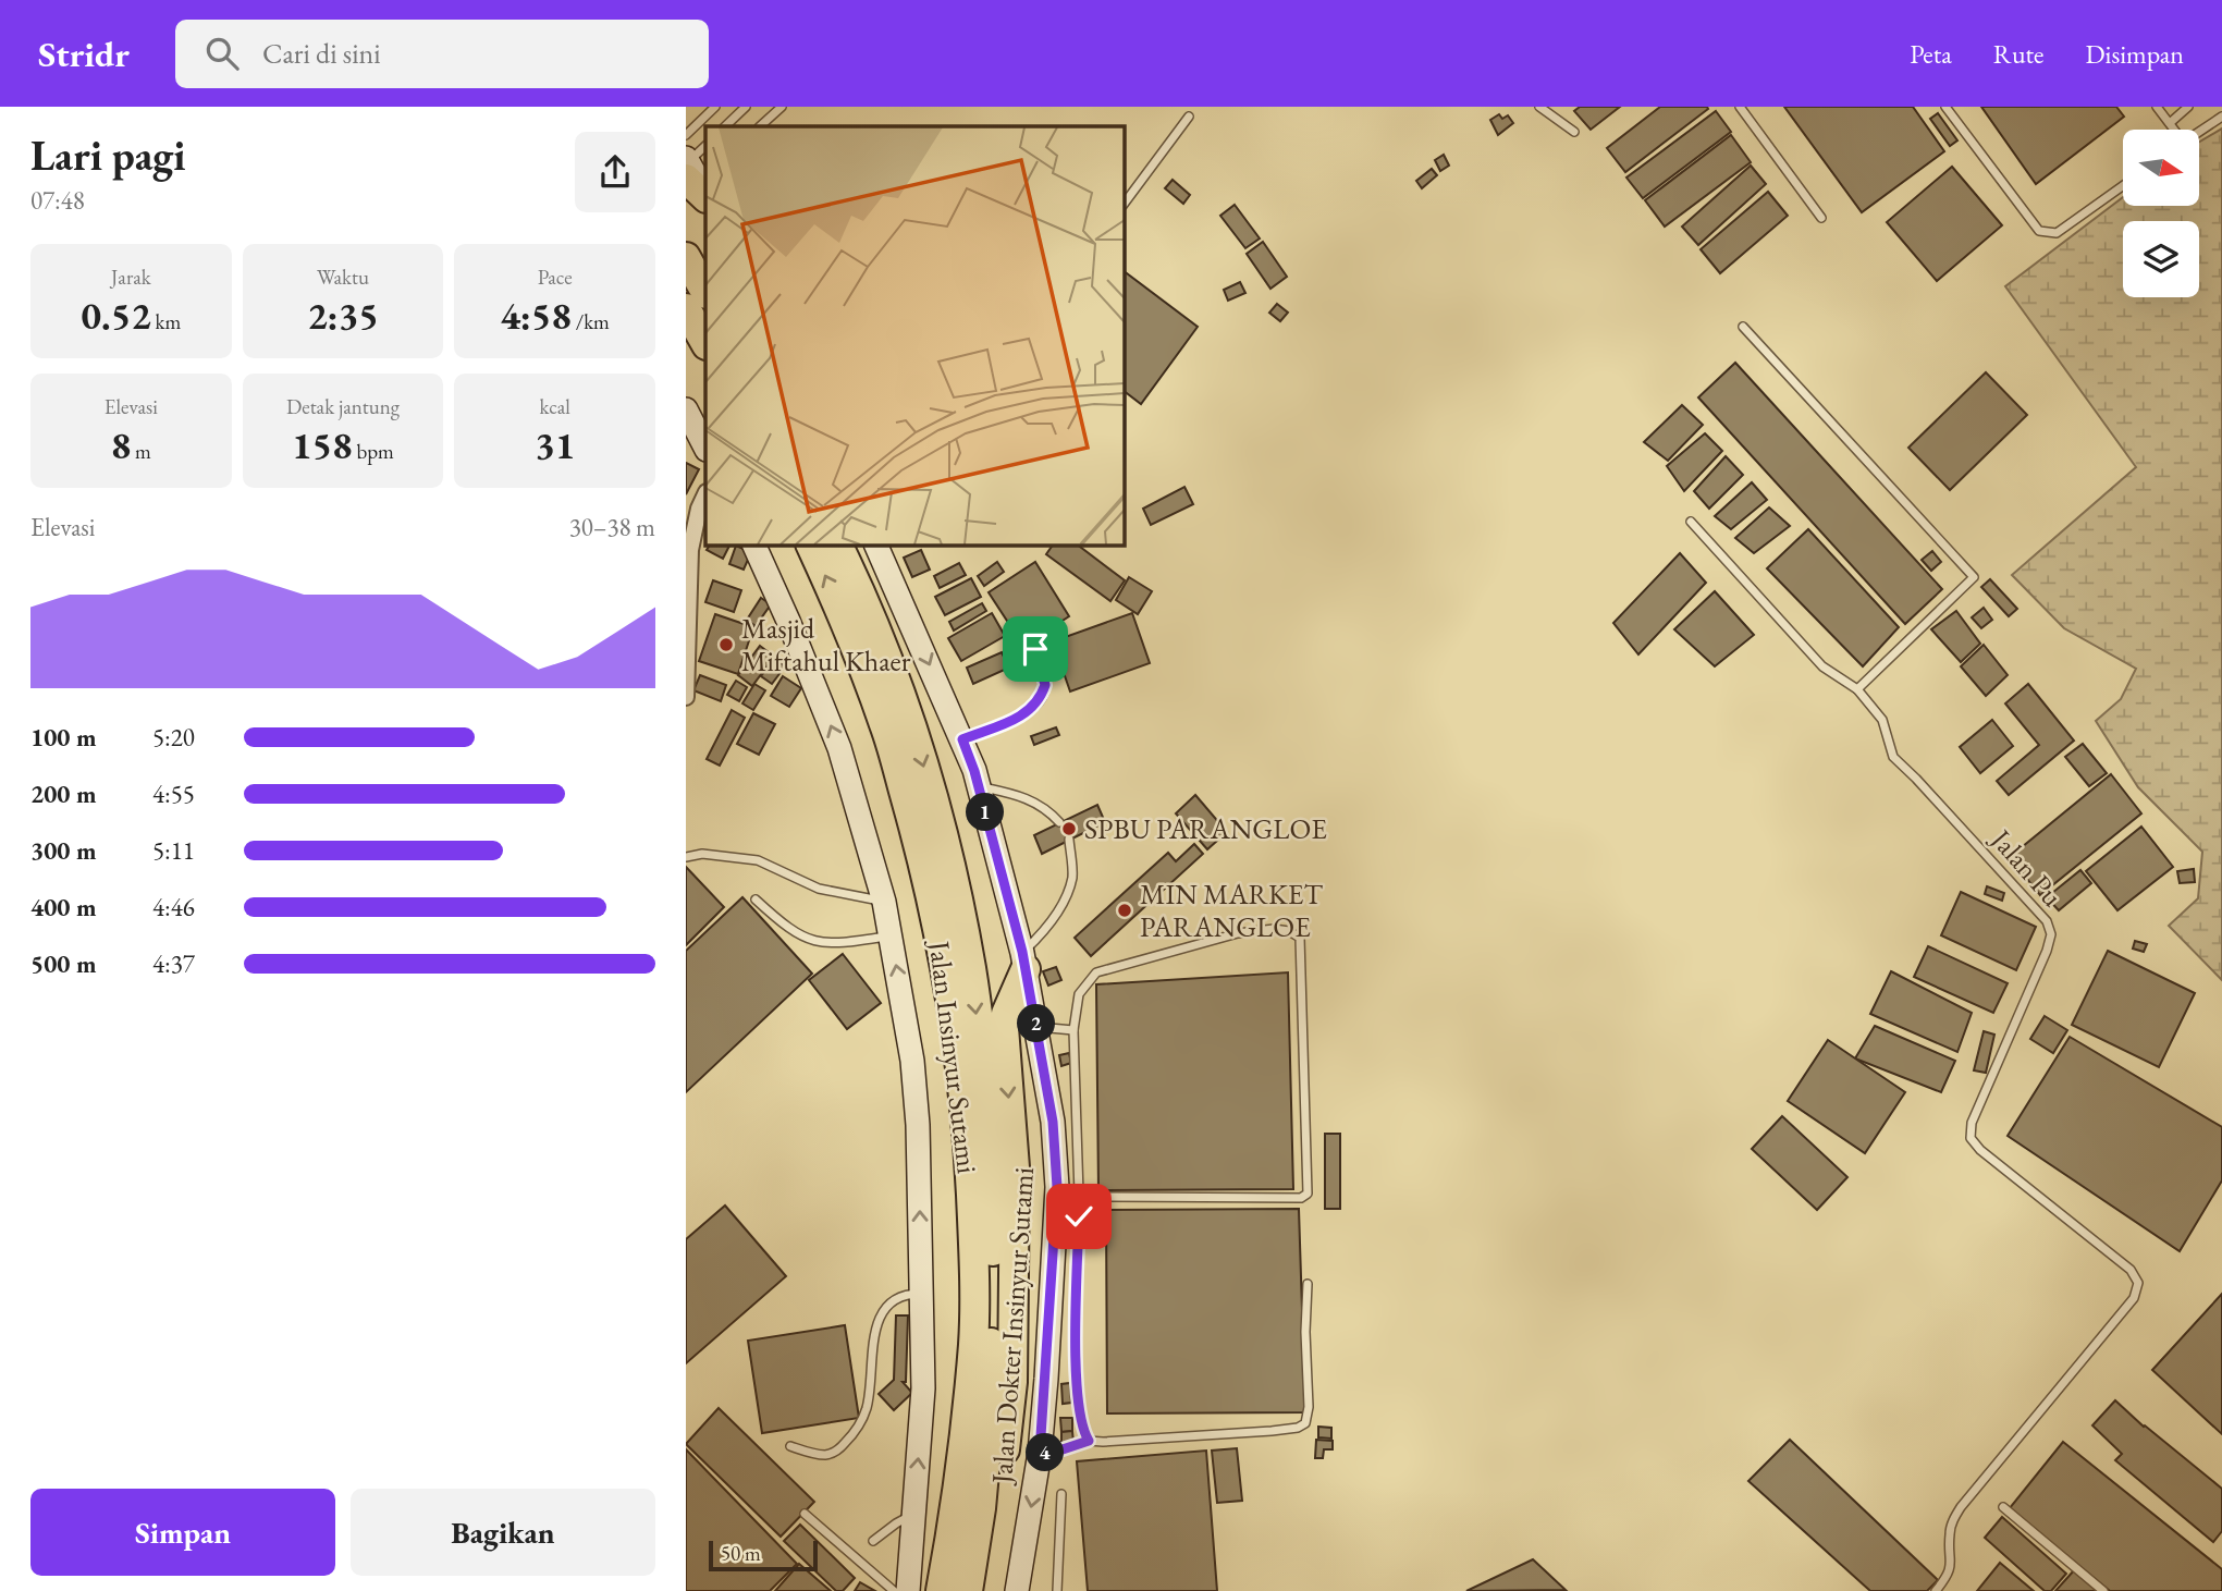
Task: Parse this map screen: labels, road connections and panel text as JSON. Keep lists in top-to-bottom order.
{
  "streets": {
    "highway": ["Jalan Insinyur Sutami"],
    "street": ["Jalan Dokter Insinyur Sutami"],
    "lane": ["Jalan Pu"]
  },
  "places": ["Masjid Miftahul Khaer", "SPBU PARANGLOE", "MIN MARKET PARANGLOE"],
  "scale_bar": "50 m",
  "north": "right",
  "page": {
    "header": "Stridr",
    "search": "Cari di sini",
    "nav": ["Peta", "Rute", "Disimpan"],
    "heading": ["Lari pagi", "07:48"],
    "stats": [
      ["Jarak", "0.52 km"],
      ["Waktu", "2:35"],
      ["Pace", "4:58 /km"],
      ["Elevasi", "8 m"],
      ["Detak jantung", "158 bpm"],
      ["kcal", "31"]
    ],
    "chart": ["Elevasi", "30–38 m"],
    "list": [
      {
        "name": "100 m",
        "note": "5:20"
      },
      {
        "name": "200 m",
        "note": "4:55"
      },
      {
        "name": "300 m",
        "note": "5:11"
      },
      {
        "name": "400 m",
        "note": "4:46"
      },
      {
        "name": "500 m",
        "note": "4:37"
      }
    ],
    "pins": ["1", "2", "4"],
    "buttons": ["Simpan", "Bagikan"],
    "scale": "50 m"
  }
}
